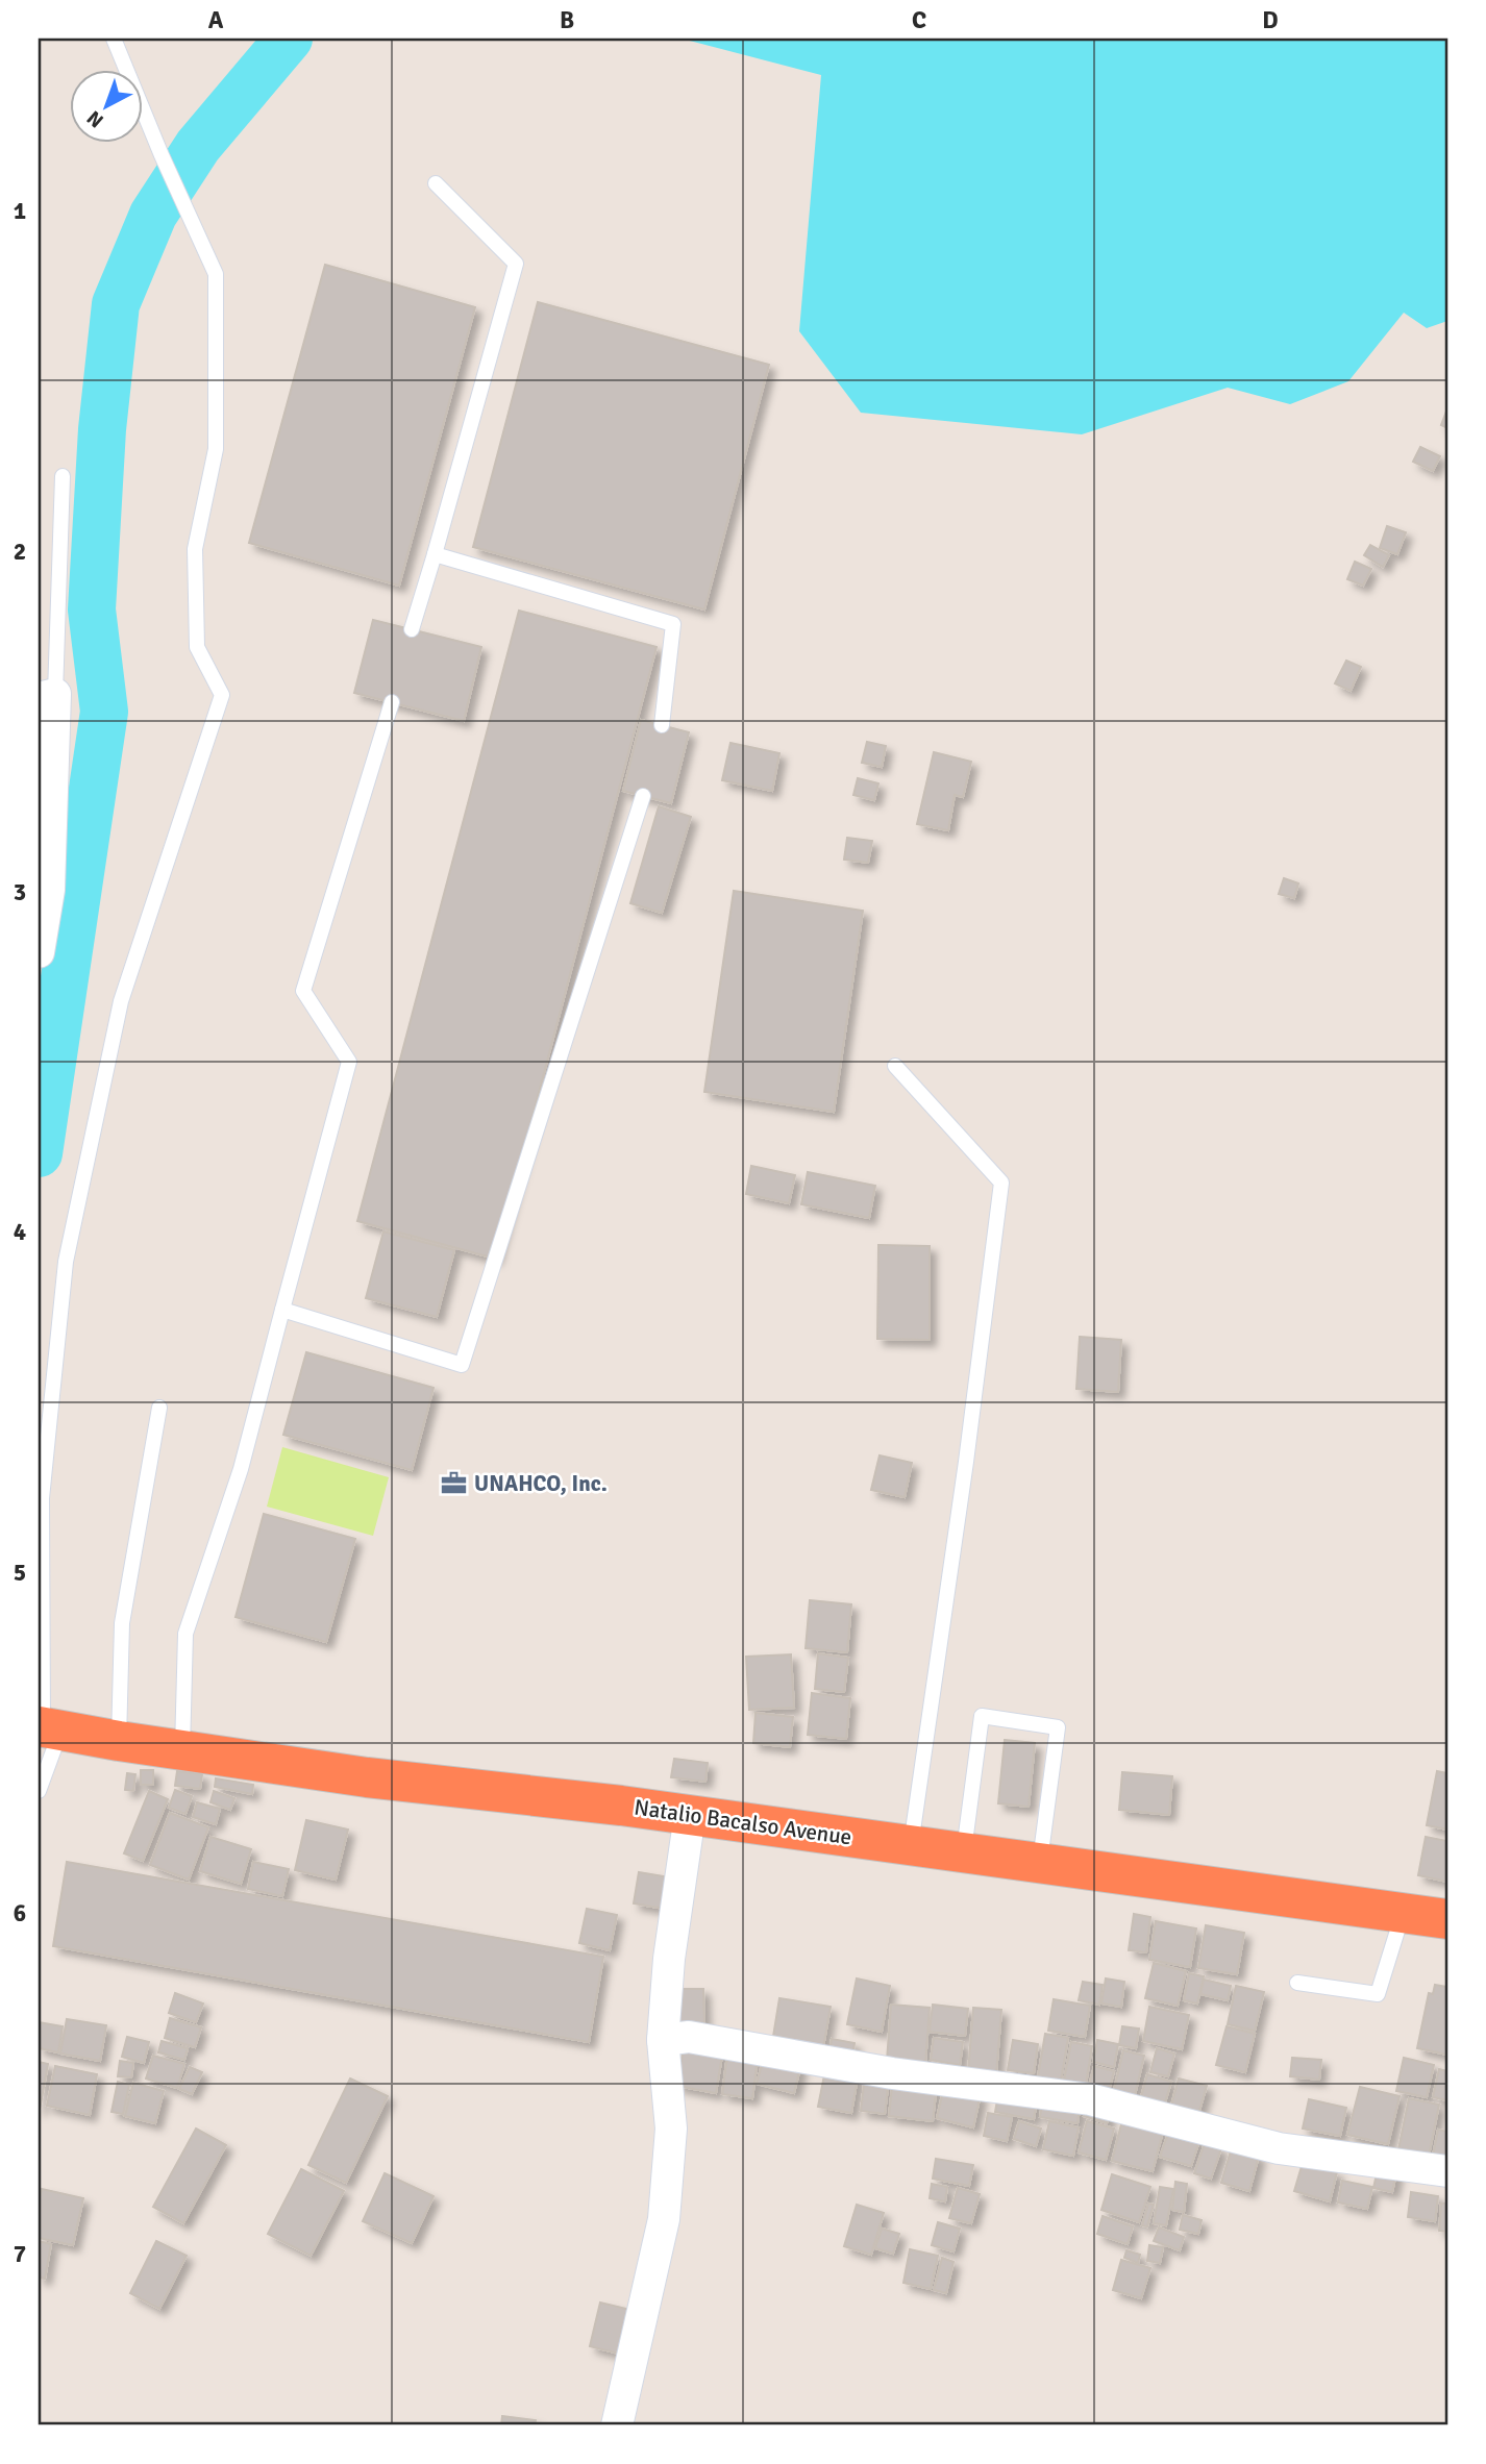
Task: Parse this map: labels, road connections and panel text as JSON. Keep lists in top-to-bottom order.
{
  "streets": {
    "highway": ["Natalio Bacalso Avenue"]
  },
  "places": {
    "office": ["UNAHCO, Inc."]
  },
  "north": "bottom left",
  "grid": {
    "columns": [
      "A",
      "B",
      "C",
      "D"
    ],
    "rows": [
      "1",
      "2",
      "3",
      "4",
      "5",
      "6",
      "7"
    ]
  }
}
